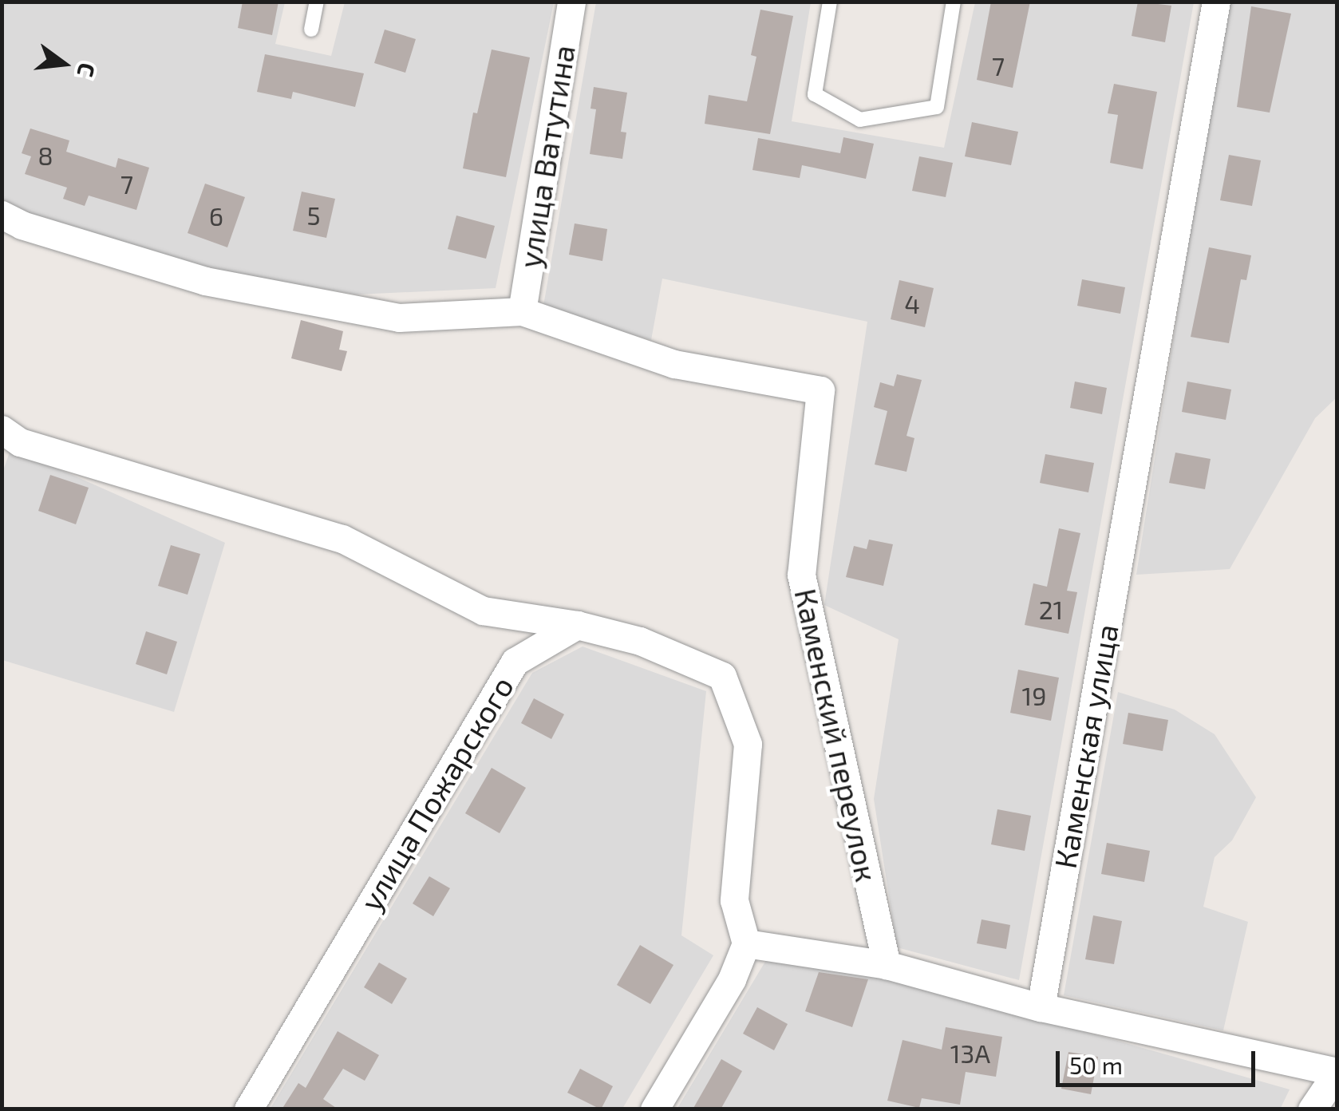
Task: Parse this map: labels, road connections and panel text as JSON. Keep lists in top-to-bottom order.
{
  "streets": {
    "street": [
      "улица Ватутина",
      "Каменский переулок",
      "Каменская улица",
      "улица Пожарского"
    ]
  },
  "crossings": [
    ["улица Ватутина", "Каменский переулок"]
  ],
  "house_numbers": [
    "7",
    "8",
    "7",
    "5",
    "6",
    "4",
    "21",
    "19",
    "13А"
  ],
  "scale_bar": "50 m",
  "north": "right"
}
